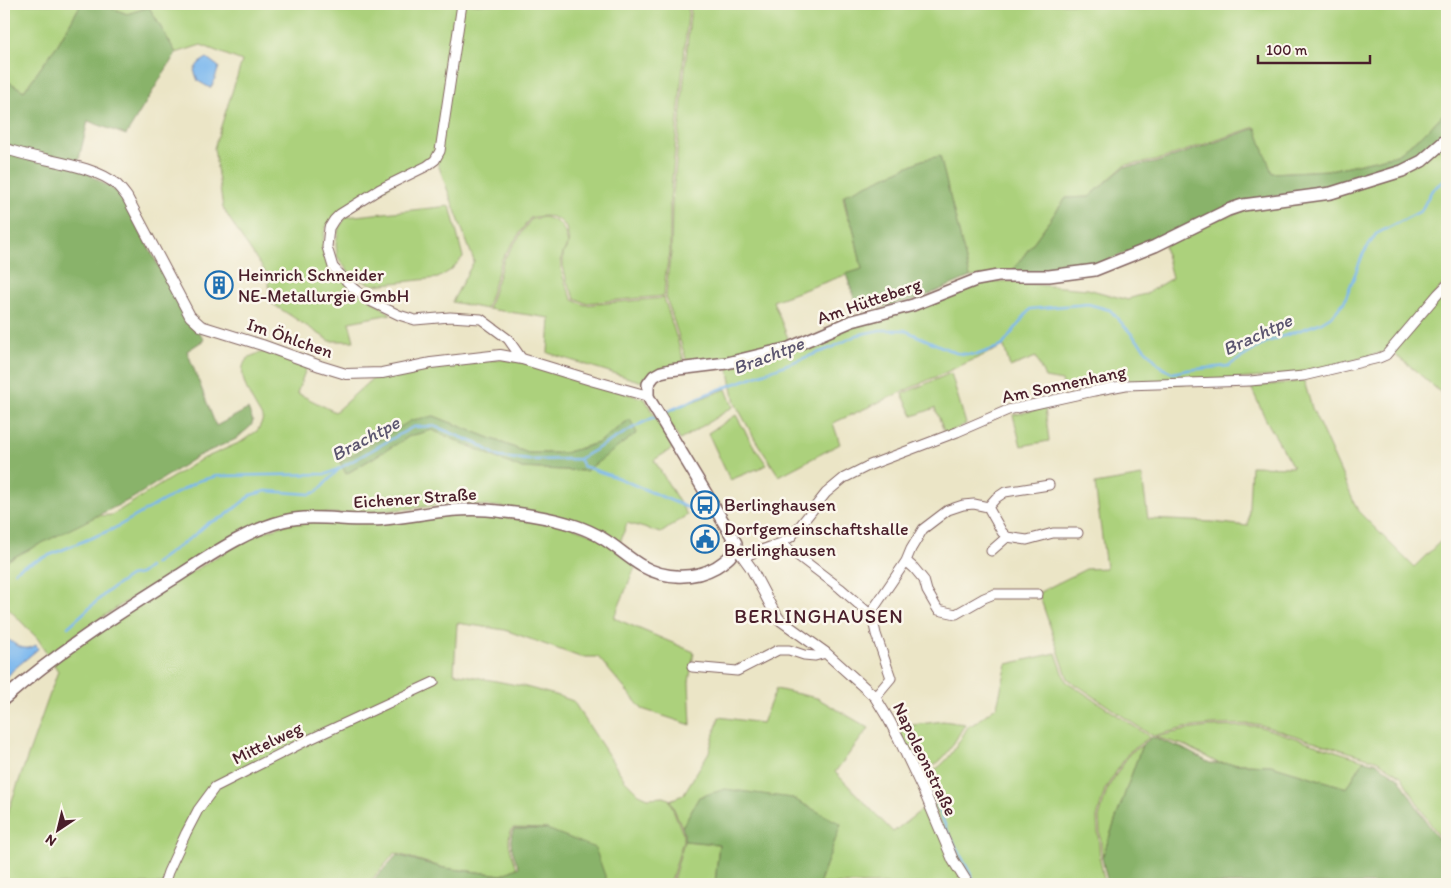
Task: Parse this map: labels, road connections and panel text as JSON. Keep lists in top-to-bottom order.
{
  "streets": {
    "main road": ["Am Hütteberg", "Eichener Straße", "Napoleonstraße"],
    "street": ["Im Öhlchen", "Am Sonnenhang", "Mittelweg"]
  },
  "crossings": [
    ["Am Hütteberg", "Im Öhlchen"],
    ["Am Hütteberg", "Napoleonstraße"],
    ["Im Öhlchen", "Napoleonstraße"],
    ["Am Sonnenhang", "Napoleonstraße"],
    ["Eichener Straße", "Napoleonstraße"]
  ],
  "districts": ["BERLINGHAUSEN"],
  "water": ["Brachtpe"],
  "places": {
    "building": ["Heinrich Schneider NE-Metallurgie GmbH"],
    "bus stop": ["Berlinghausen"],
    "public building": ["Dorfgemeinschaftshalle Berlinghausen"]
  },
  "scale_bar": "100 m",
  "north": "bottom left"
}
